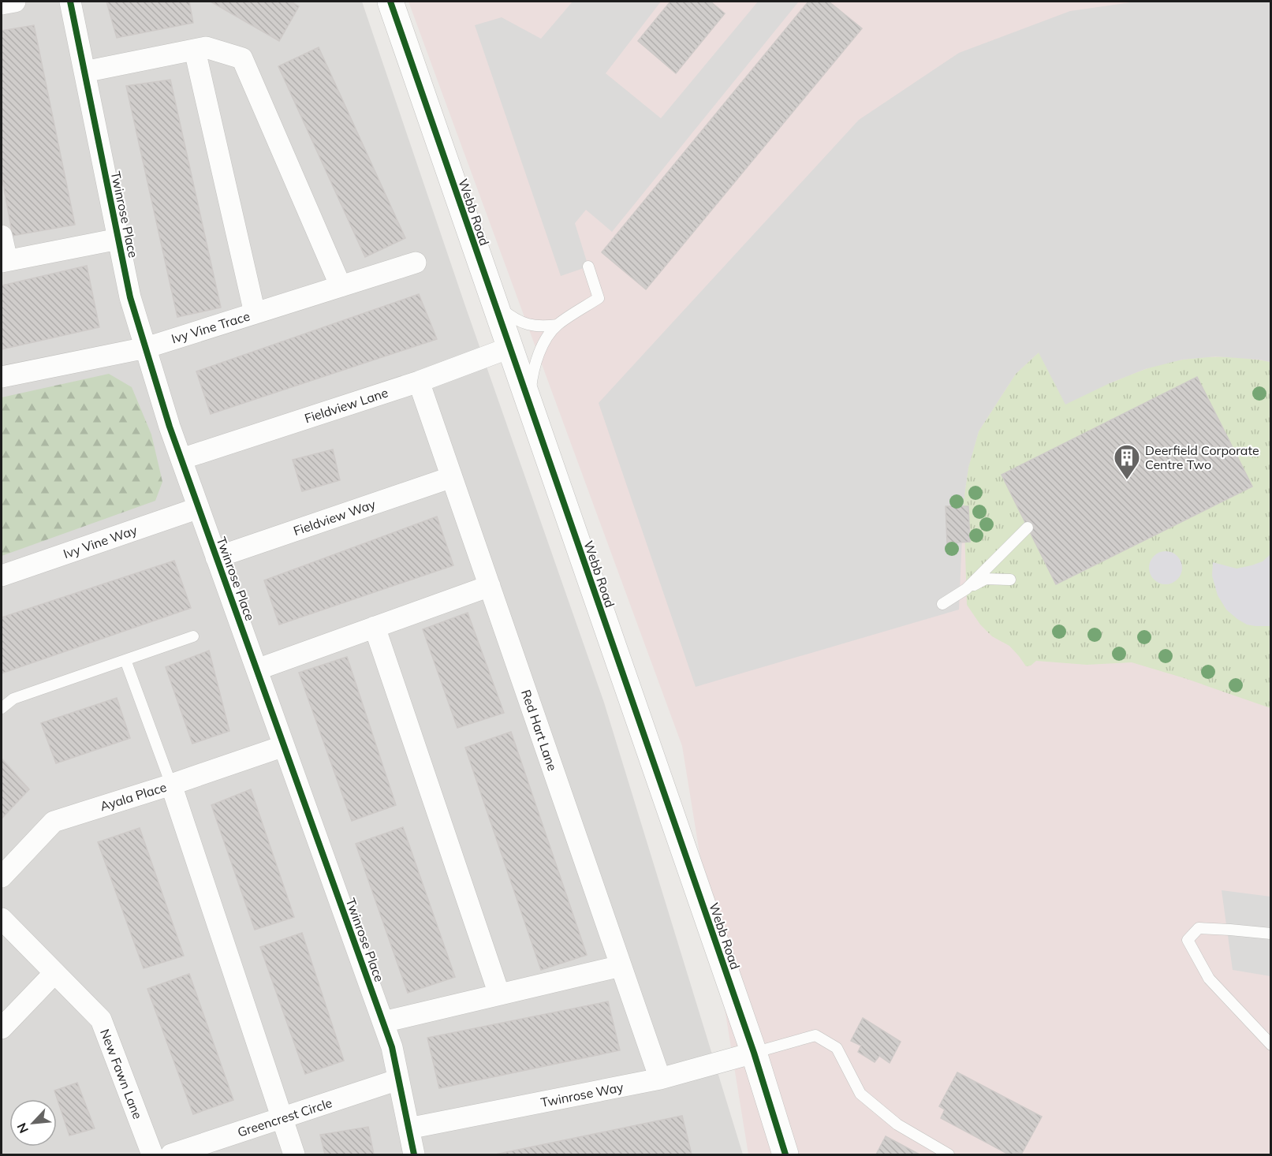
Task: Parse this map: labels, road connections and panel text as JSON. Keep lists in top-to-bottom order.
{
  "streets": {
    "street": [
      "Webb Road",
      "Twinrose Place",
      "Ivy Vine Trace",
      "Fieldview Lane",
      "Fieldview Way",
      "Ivy Vine Way",
      "Red Hart Lane",
      "Ayala Place",
      "New Fawn Lane",
      "Twinrose Way",
      "Greencrest Circle"
    ]
  },
  "crossings": [
    ["Webb Road", "Fieldview Lane"],
    ["Webb Road", "Twinrose Way"],
    ["Twinrose Place", "Ivy Vine Trace"],
    ["Twinrose Place", "Fieldview Lane"],
    ["Twinrose Place", "Fieldview Way"],
    ["Twinrose Place", "Ivy Vine Way"],
    ["Twinrose Place", "Ayala Place"],
    ["Twinrose Place", "Twinrose Way"],
    ["Twinrose Place", "Greencrest Circle"],
    ["Fieldview Lane", "Red Hart Lane"],
    ["Fieldview Way", "Red Hart Lane"],
    ["Red Hart Lane", "Twinrose Way"]
  ],
  "places": {
    "building": ["Deerfield Corporate Centre Two"]
  },
  "north": "bottom left"
}
